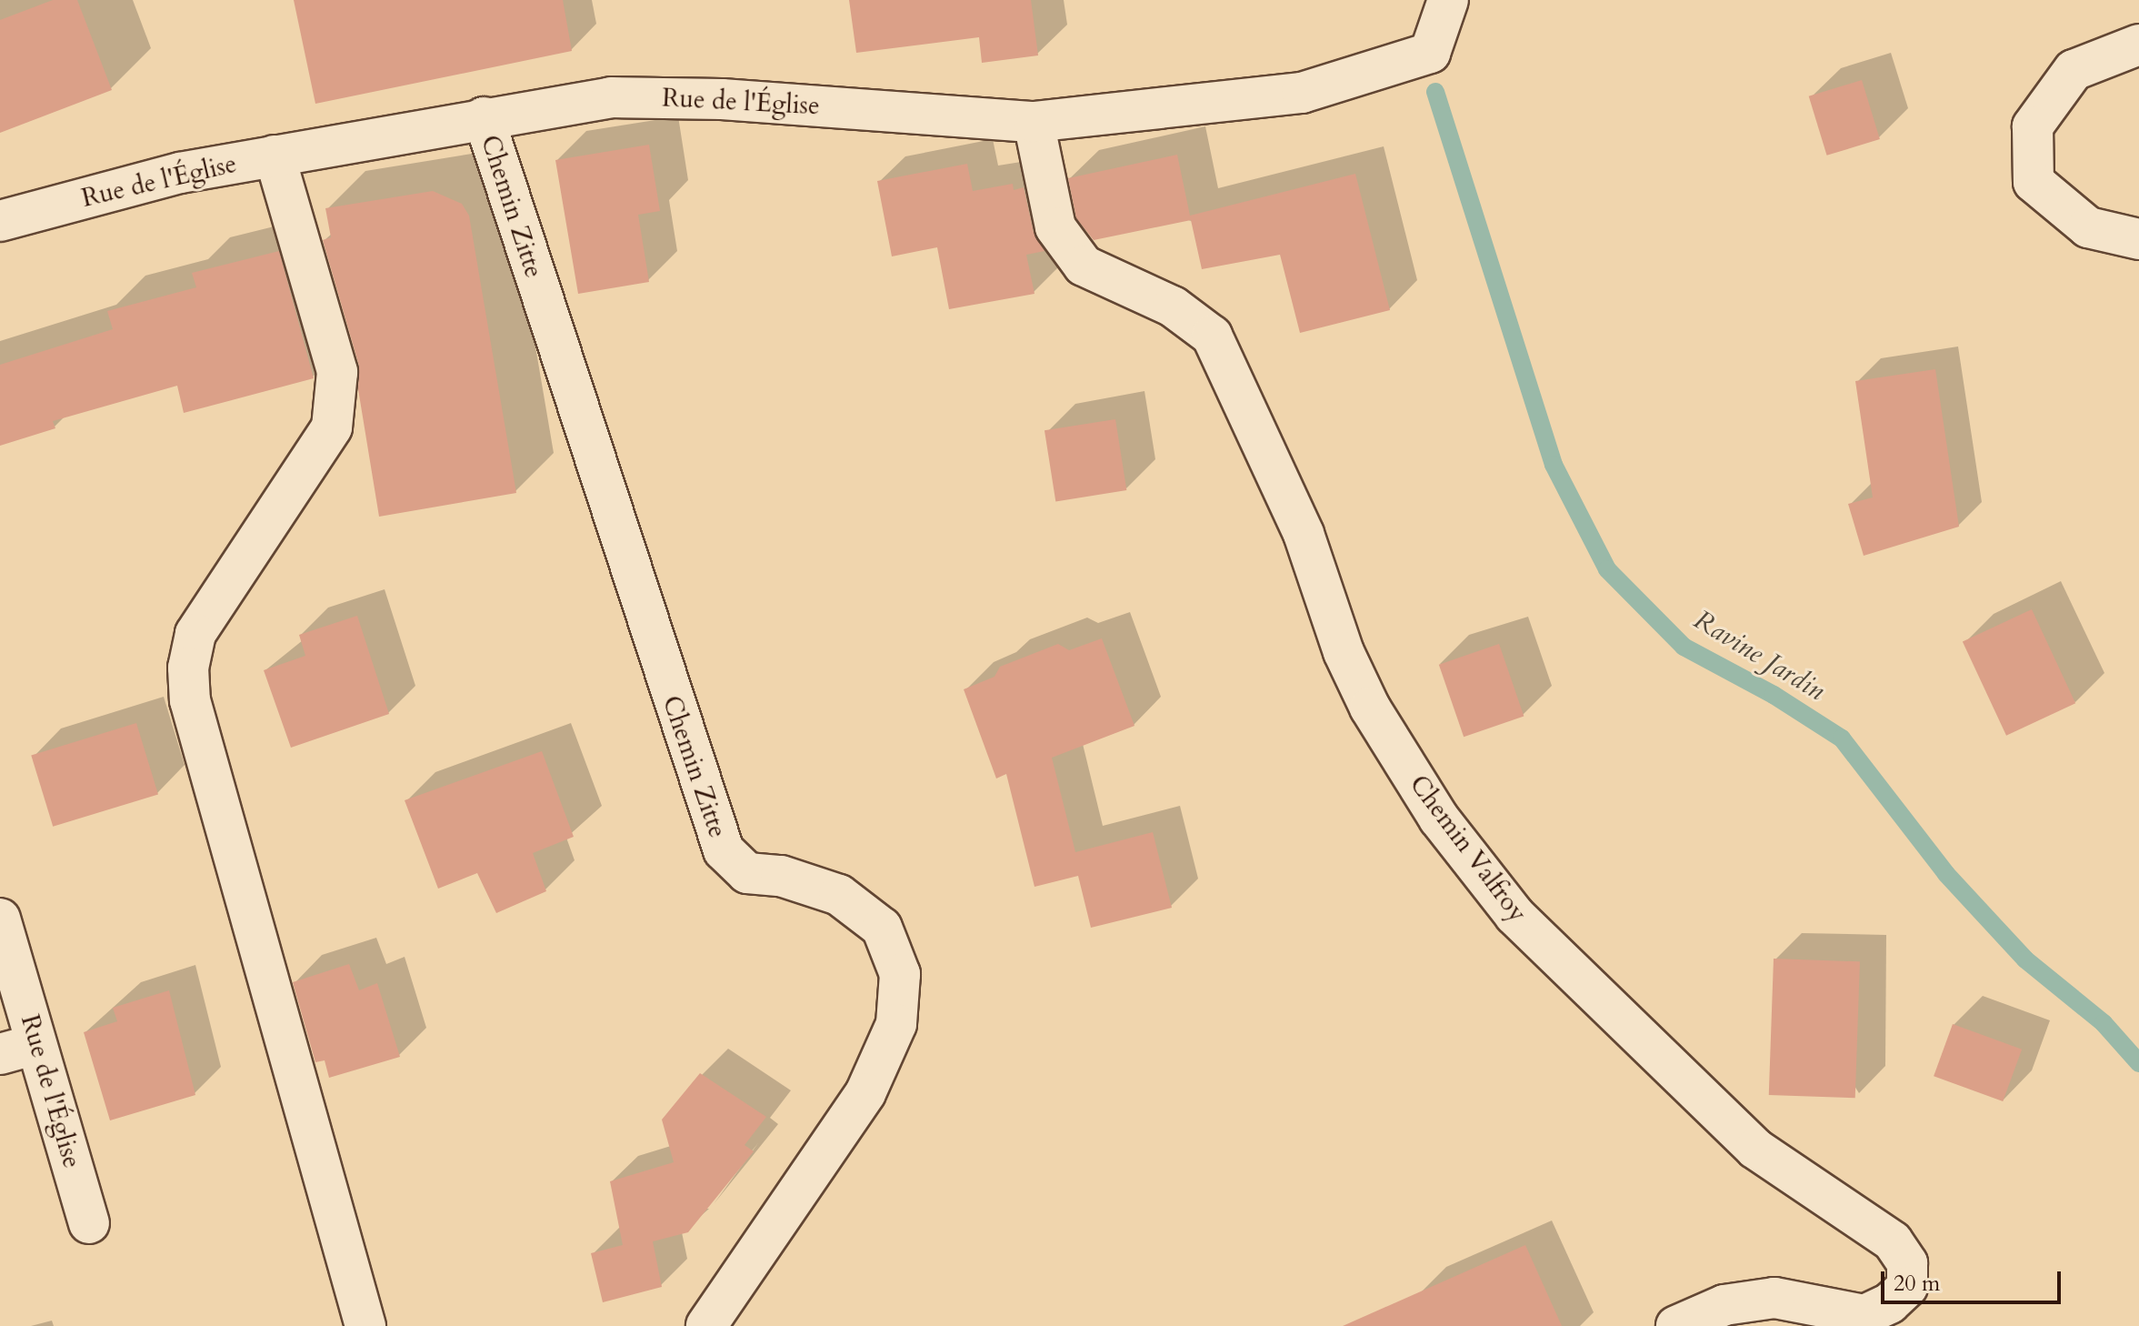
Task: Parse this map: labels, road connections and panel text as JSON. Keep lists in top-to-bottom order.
{
  "streets": {
    "street": ["Rue de l'Église", "Chemin Zitte", "Chemin Valfroy"]
  },
  "crossings": [
    ["Rue de l'Église", "Chemin Zitte"],
    ["Rue de l'Église", "Chemin Valfroy"]
  ],
  "water": ["Ravine Jardin"],
  "scale_bar": "20 m"
}
